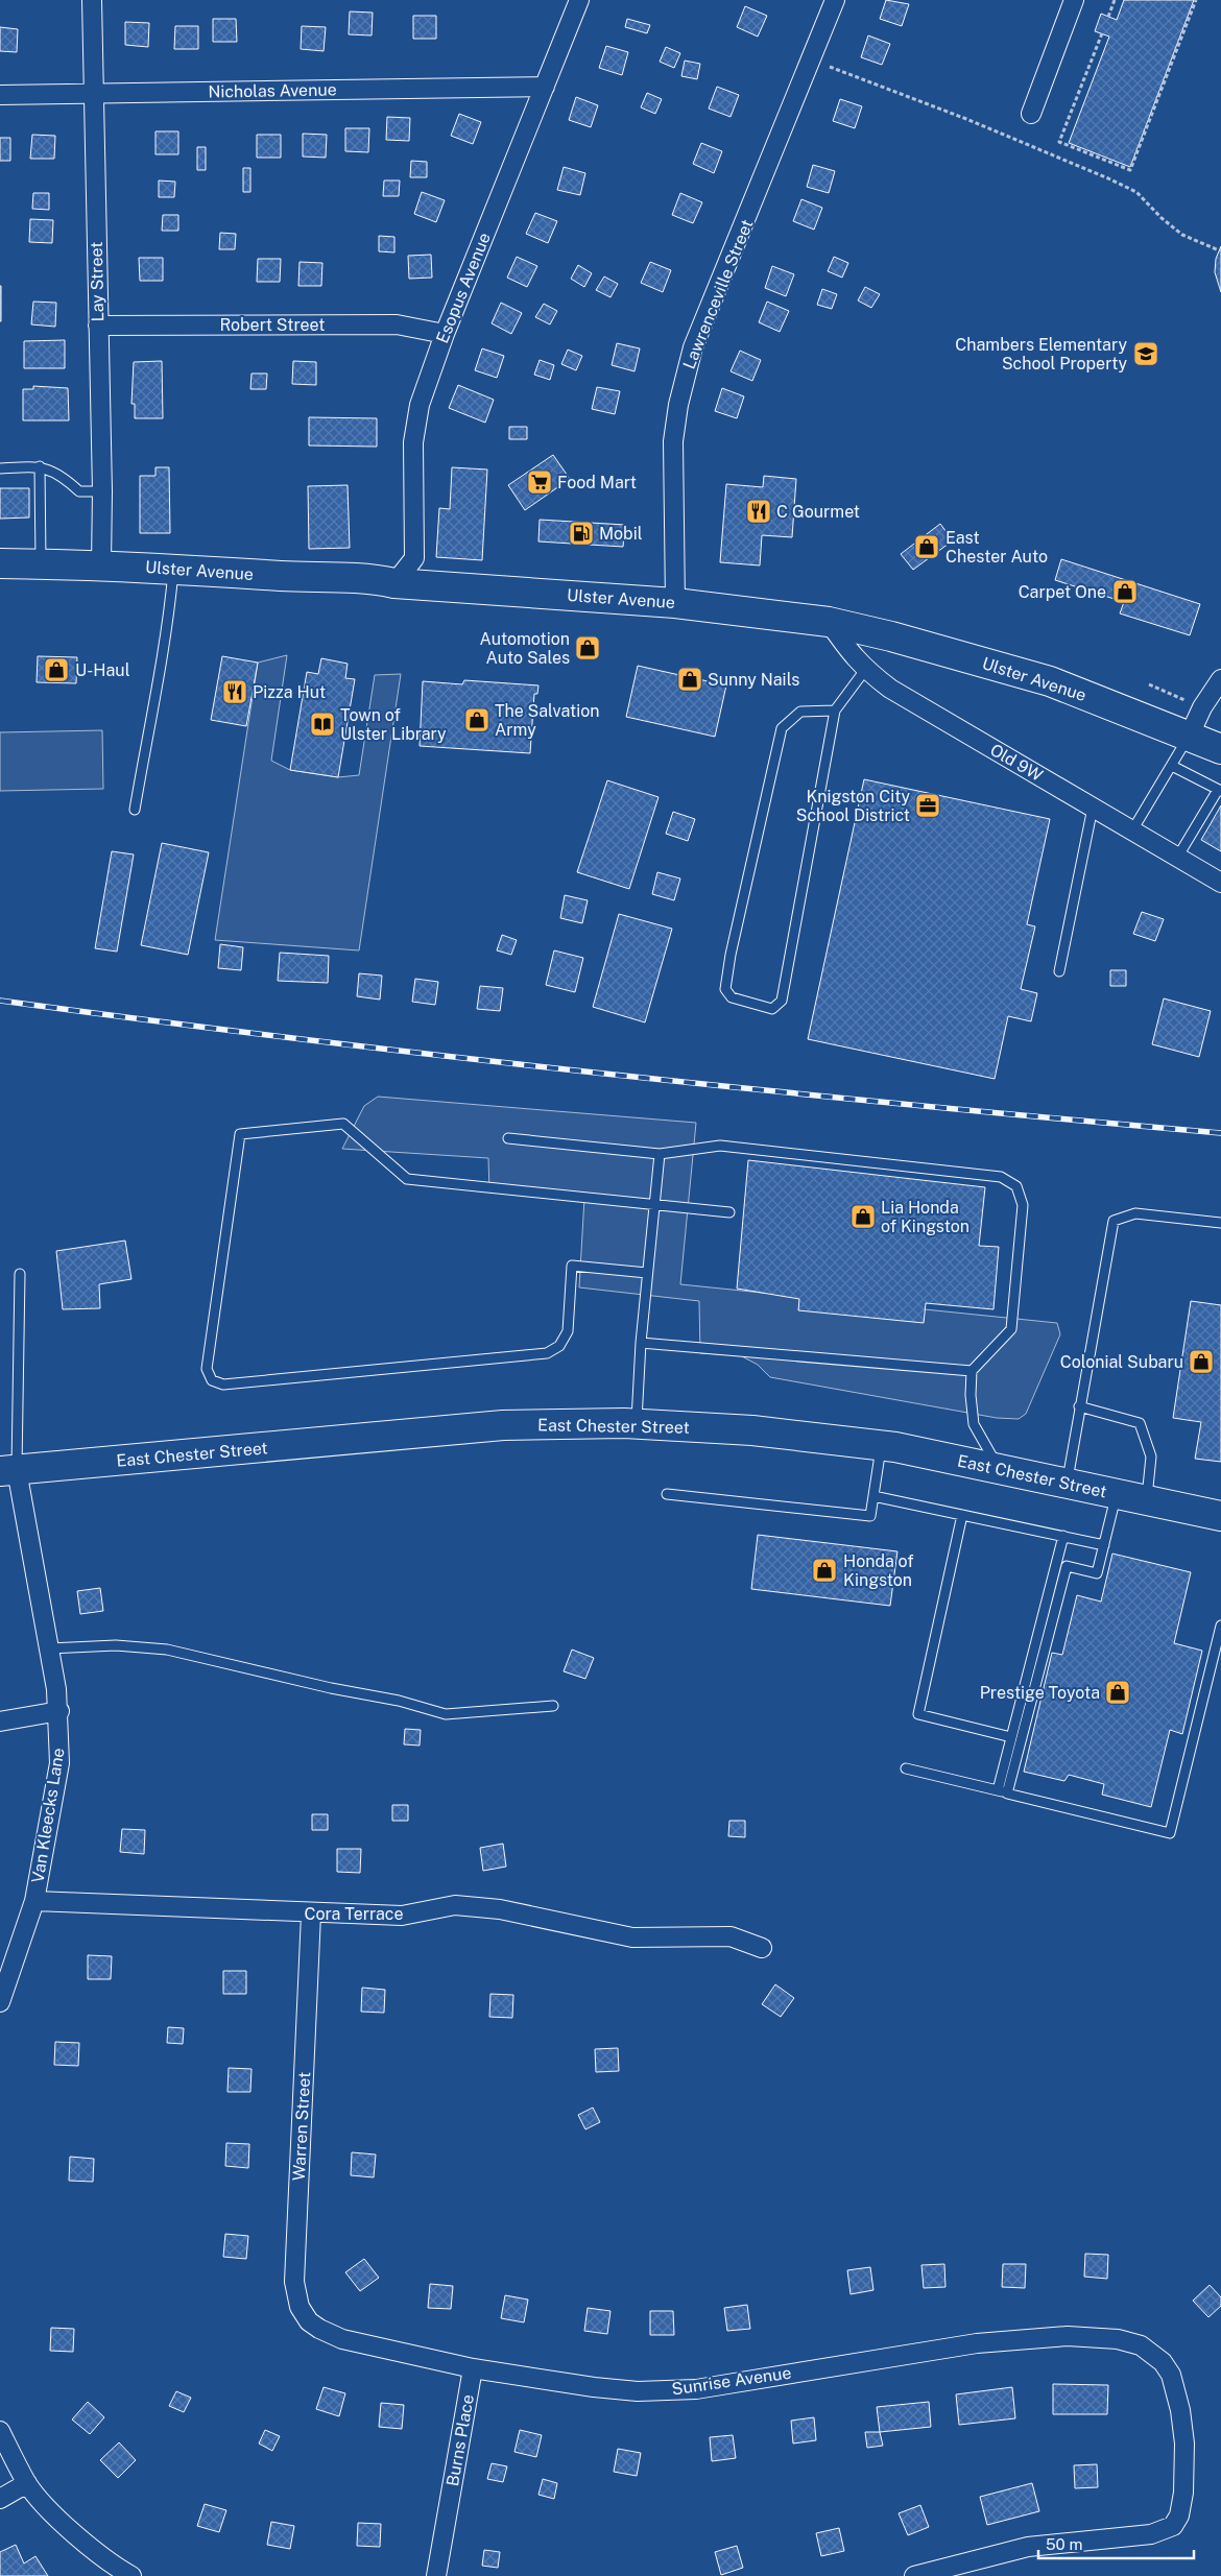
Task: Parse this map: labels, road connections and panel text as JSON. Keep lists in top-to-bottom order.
{
  "streets": {
    "main road": ["Ulster Avenue", "East Chester Street"],
    "street": [
      "Nicholas Avenue",
      "Lay Street",
      "Esopus Avenue",
      "Lawrenceville Street",
      "Robert Street",
      "Old 9W",
      "Van Kleecks Lane",
      "Cora Terrace",
      "Warren Street",
      "Sunrise Avenue",
      "Burns Place"
    ]
  },
  "crossings": [
    ["Nicholas Avenue", "Lay Street"],
    ["Nicholas Avenue", "Esopus Avenue"],
    ["Lay Street", "Robert Street"],
    ["Lay Street", "Ulster Avenue"],
    ["Esopus Avenue", "Robert Street"],
    ["Esopus Avenue", "Ulster Avenue"],
    ["Lawrenceville Street", "Ulster Avenue"],
    ["Ulster Avenue", "Old 9W"],
    ["East Chester Street", "Van Kleecks Lane"],
    ["Van Kleecks Lane", "Cora Terrace"],
    ["Cora Terrace", "Warren Street"],
    ["Warren Street", "Sunrise Avenue"],
    ["Sunrise Avenue", "Burns Place"]
  ],
  "places": {
    "school or university": ["Chambers Elementary School Property"],
    "supermarket": ["Food Mart"],
    "restaurant": ["C Gourmet", "Pizza Hut"],
    "fuel station": ["Mobil"],
    "shop": [
      "East Chester Auto",
      "Carpet One",
      "Automotion Auto Sales",
      "U-Haul",
      "Sunny Nails",
      "The Salvation Army",
      "Lia Honda of Kingston",
      "Colonial Subaru",
      "Honda of Kingston",
      "Prestige Toyota"
    ],
    "library": ["Town of Ulster Library"],
    "office": ["Knigston City School District"]
  },
  "scale_bar": "50 m"
}
